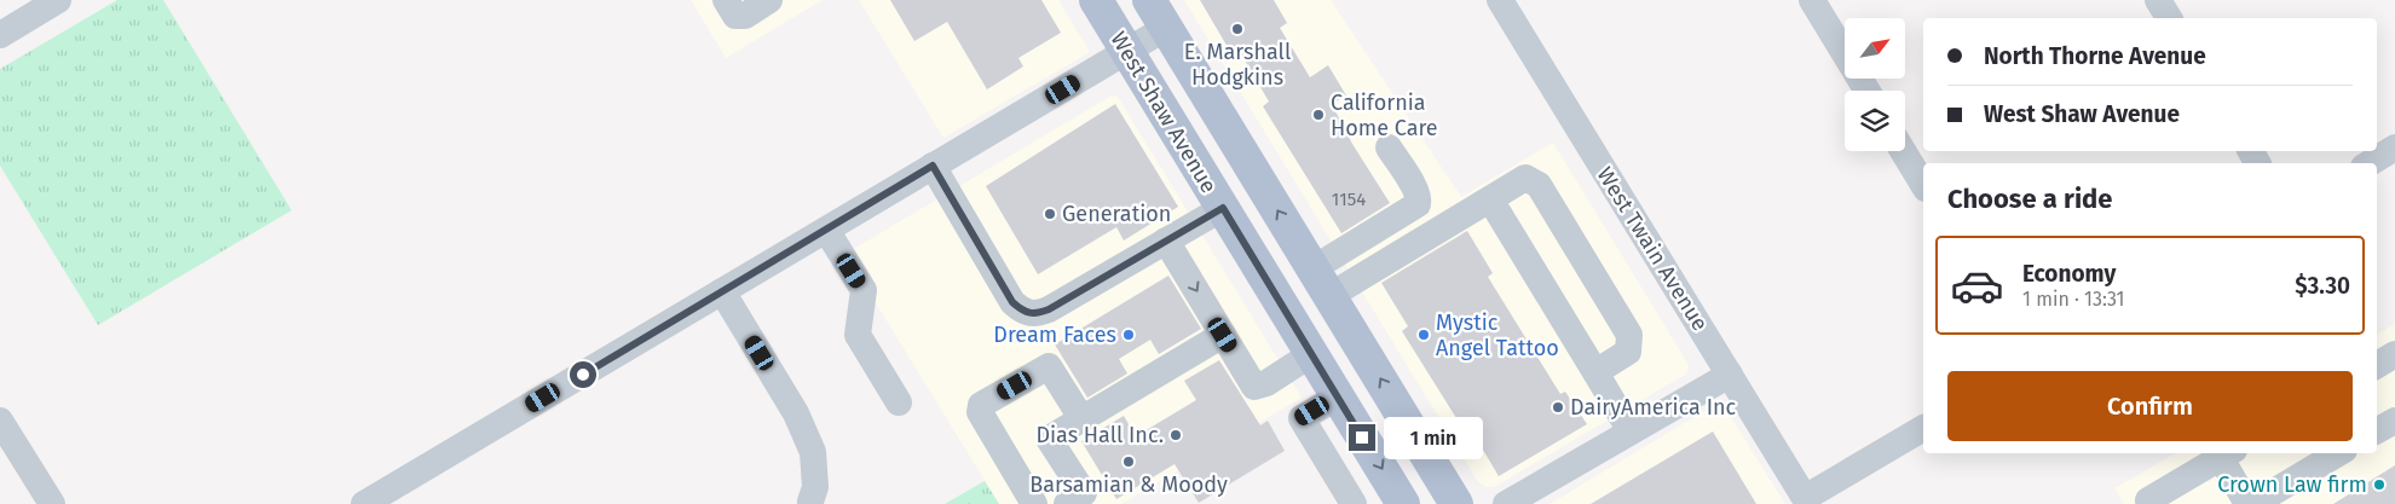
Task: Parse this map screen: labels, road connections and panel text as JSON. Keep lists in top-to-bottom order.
{
  "streets": {
    "main road": ["West Shaw Avenue"],
    "street": ["West Twain Avenue"]
  },
  "places": [
    "E. Marshall Hodgkins",
    "California Home Care",
    "Generation",
    "Dream Faces",
    "Mystic Angel Tattoo",
    "DairyAmerica Inc",
    "Dias Hall Inc.",
    "Barsamian & Moody",
    "Crown Law firm"
  ],
  "house_numbers": ["1154"],
  "north": "top right",
  "page": {
    "banner": ["North Thorne Avenue", "West Shaw Avenue"],
    "heading": "Choose a ride",
    "list": [
      {
        "name": "Economy",
        "note": "1 min · 13:31",
        "value": "$3.30"
      }
    ],
    "buttons": "Confirm",
    "bubble": "1 min"
  }
}
